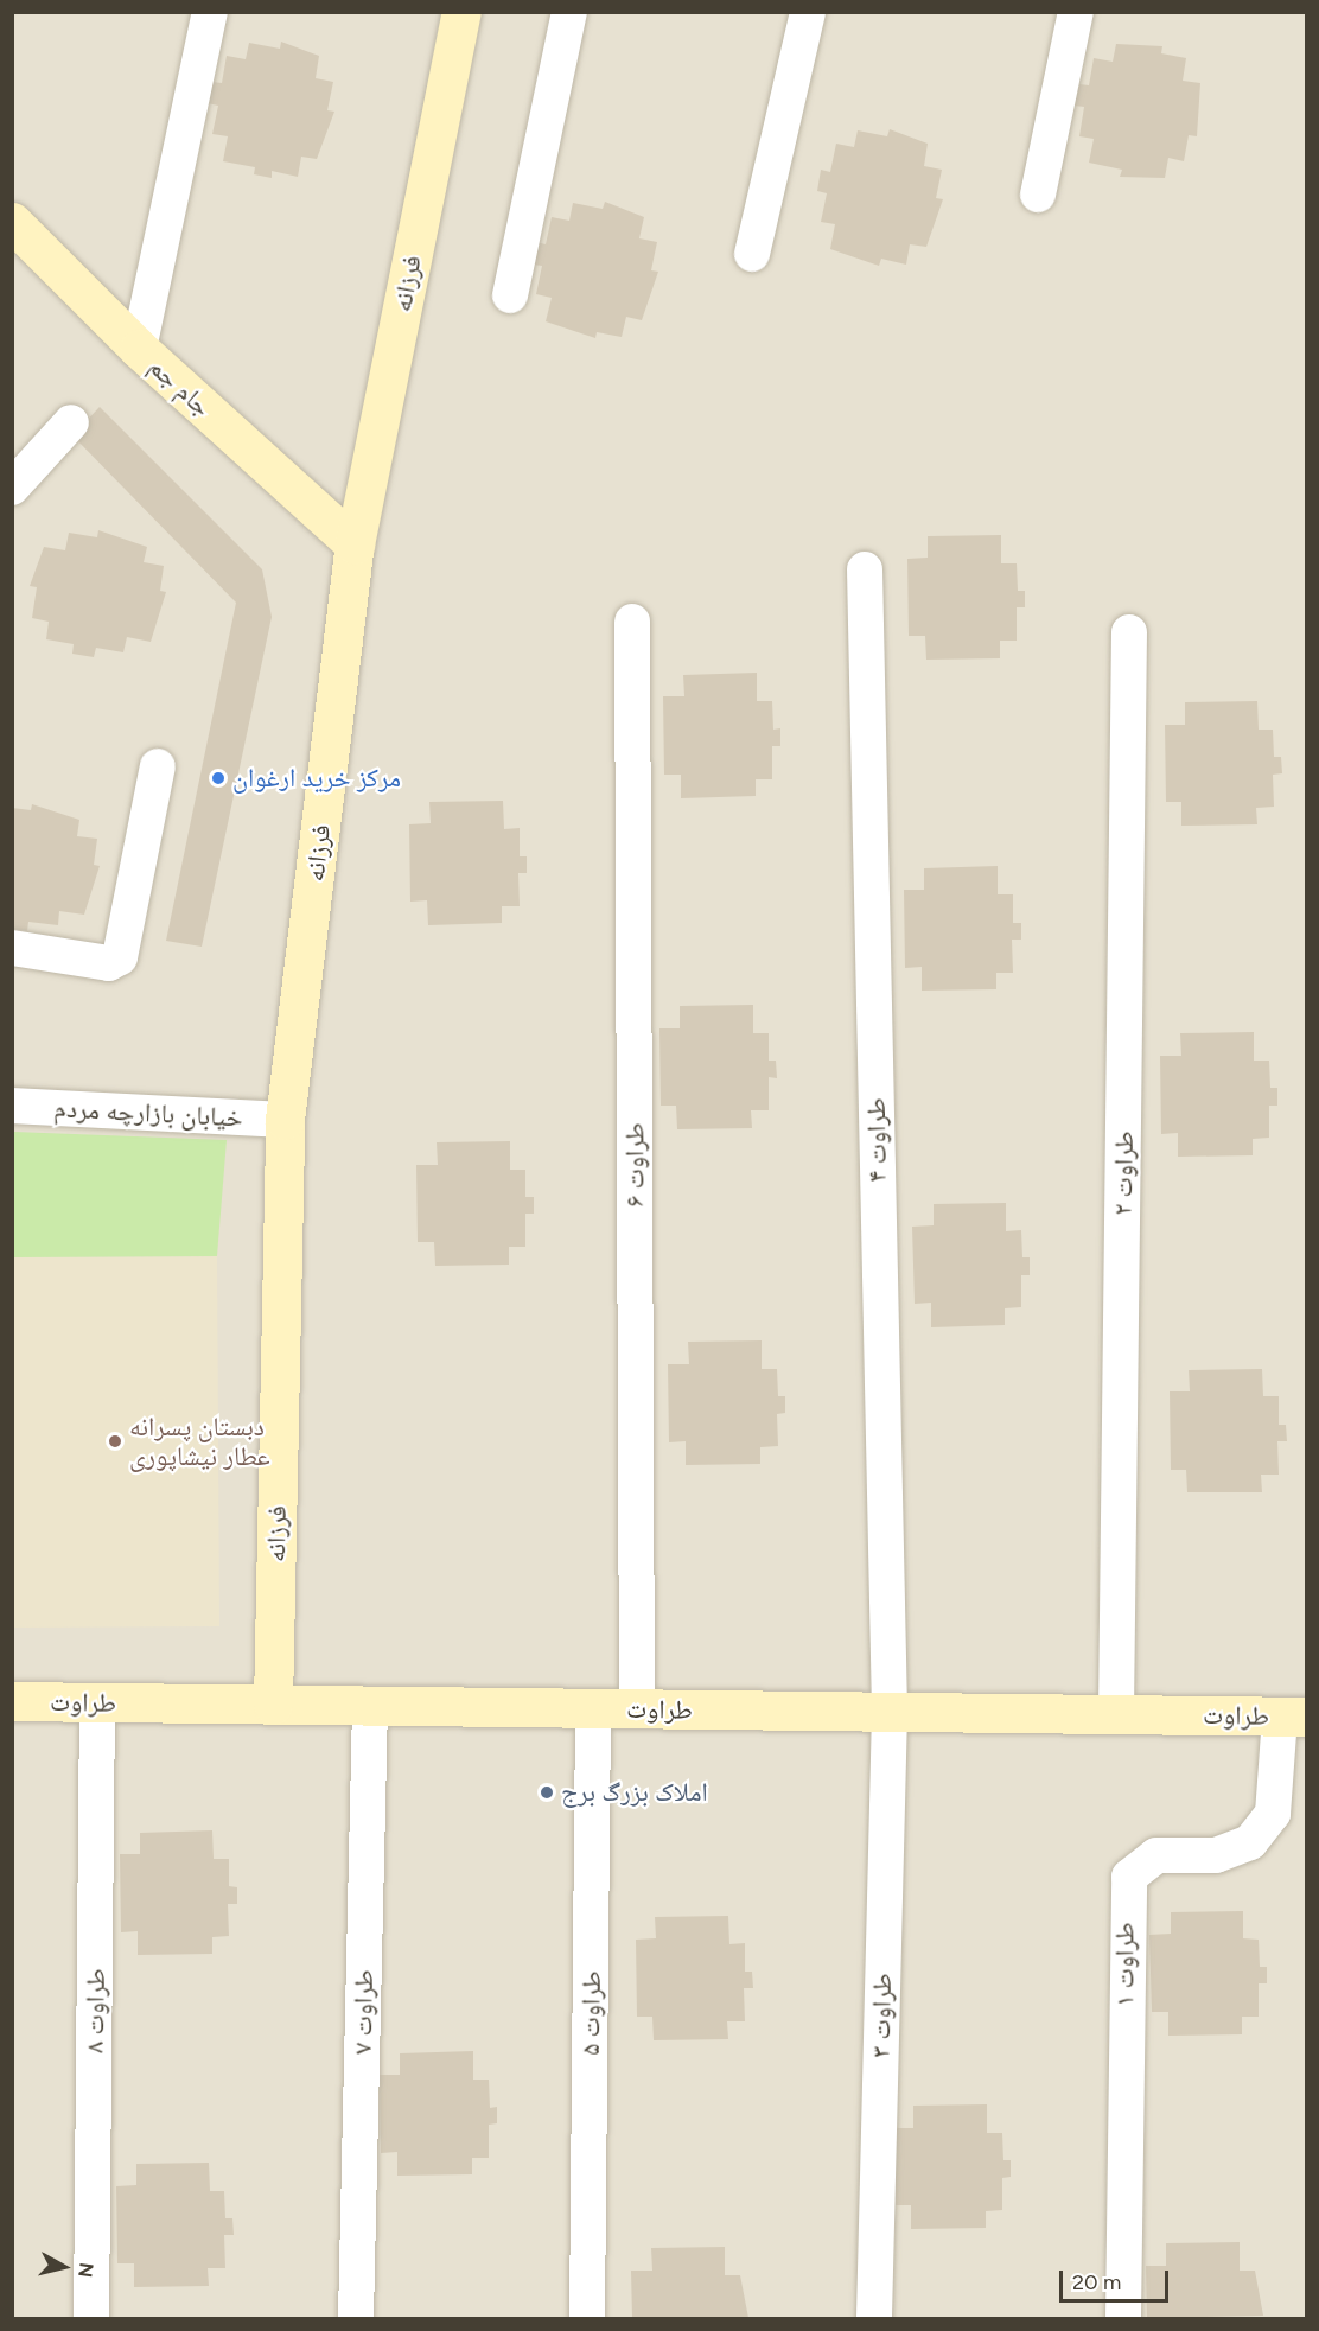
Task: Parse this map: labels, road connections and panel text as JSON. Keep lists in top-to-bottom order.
{
  "streets": {
    "street": [
      "فرزانه",
      "جام جم",
      "خیابان بازارچه مردم",
      "طراوت ۴",
      "طراوت ۶",
      "طراوت ۲",
      "طراوت",
      "طراوت ۱",
      "طراوت ۸",
      "طراوت ۷",
      "طراوت ۵",
      "طراوت ۳"
    ]
  },
  "crossings": [
    ["فرزانه", "جام جم"],
    ["فرزانه", "خیابان بازارچه مردم"],
    ["فرزانه", "طراوت"],
    ["طراوت ۴", "طراوت"],
    ["طراوت ۴", "طراوت ۳"],
    ["طراوت ۶", "طراوت"],
    ["طراوت ۲", "طراوت"],
    ["طراوت", "طراوت ۱"],
    ["طراوت", "طراوت ۸"],
    ["طراوت", "طراوت ۷"],
    ["طراوت", "طراوت ۵"],
    ["طراوت", "طراوت ۳"]
  ],
  "places": ["مرکز خرید ارغوان", "دبستان پسرانه عطار نیشاپوری", "املاک بزرگ برج"],
  "scale_bar": "20 m",
  "north": "right"
}
